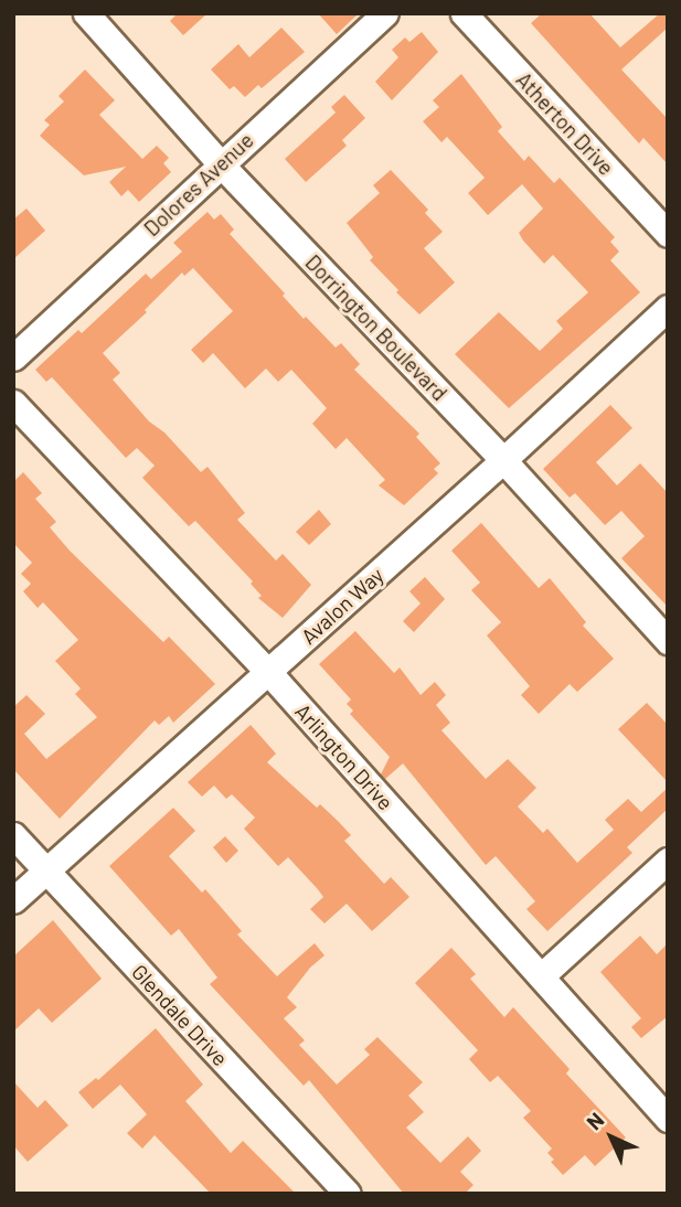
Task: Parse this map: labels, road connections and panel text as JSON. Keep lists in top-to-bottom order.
{
  "streets": {
    "street": [
      "Atherton Drive",
      "Dolores Avenue",
      "Dorrington Boulevard",
      "Avalon Way",
      "Arlington Drive",
      "Glendale Drive"
    ]
  },
  "crossings": [
    ["Dolores Avenue", "Dorrington Boulevard"],
    ["Dorrington Boulevard", "Avalon Way"],
    ["Avalon Way", "Arlington Drive"],
    ["Avalon Way", "Glendale Drive"]
  ],
  "north": "top left"
}
